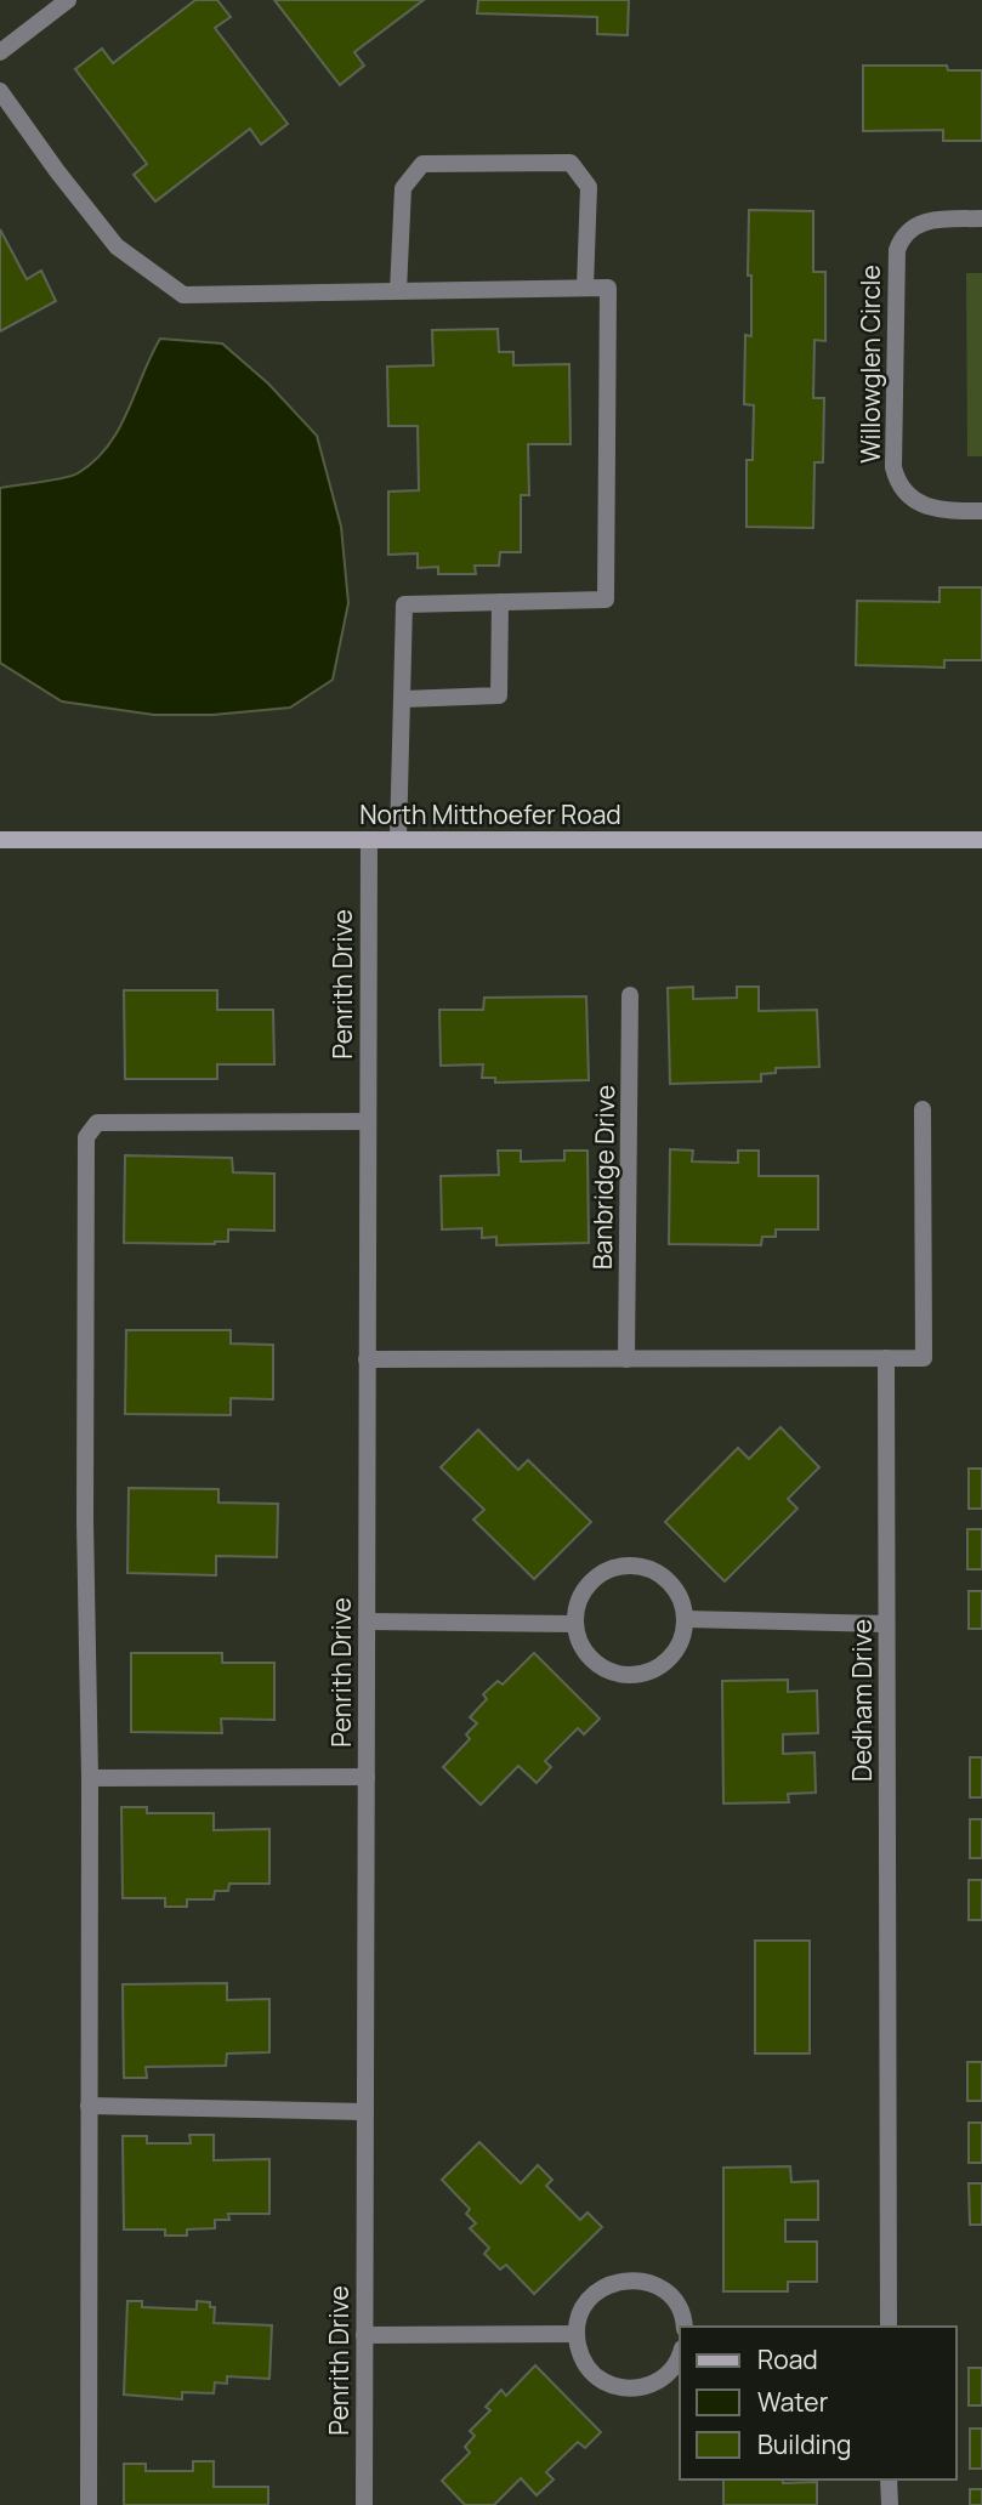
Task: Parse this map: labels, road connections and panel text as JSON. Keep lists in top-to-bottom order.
{
  "streets": {
    "main road": ["North Mitthoefer Road"],
    "street": [
      "Willowglen Circle",
      "Penrith Drive",
      "Banbridge Drive",
      "Dedham Drive"
    ]
  },
  "crossings": [
    ["North Mitthoefer Road", "Penrith Drive"]
  ],
  "legend": ["Road", "Water", "Building"]
}
